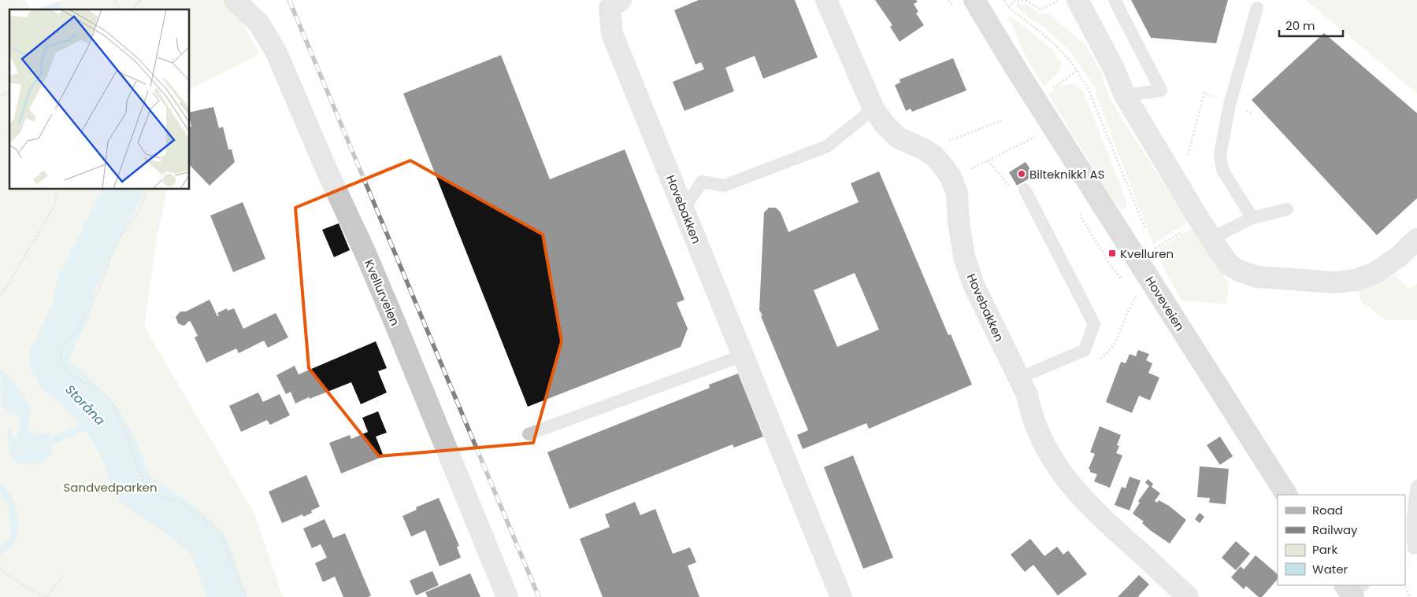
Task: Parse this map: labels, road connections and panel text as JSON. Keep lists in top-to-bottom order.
{
  "streets": {
    "main road": ["Hoveveien"],
    "street": ["Hovebakken", "Kvellurveien"]
  },
  "water": ["Storåna"],
  "parks": ["Sandvedparken"],
  "places": {
    "other": ["Bilteknikk1 AS"],
    "transit": ["Kvelluren"]
  },
  "legend": [
    "Road",
    "Railway",
    "Park",
    "Water"
  ],
  "scale_bar": "20 m"
}
